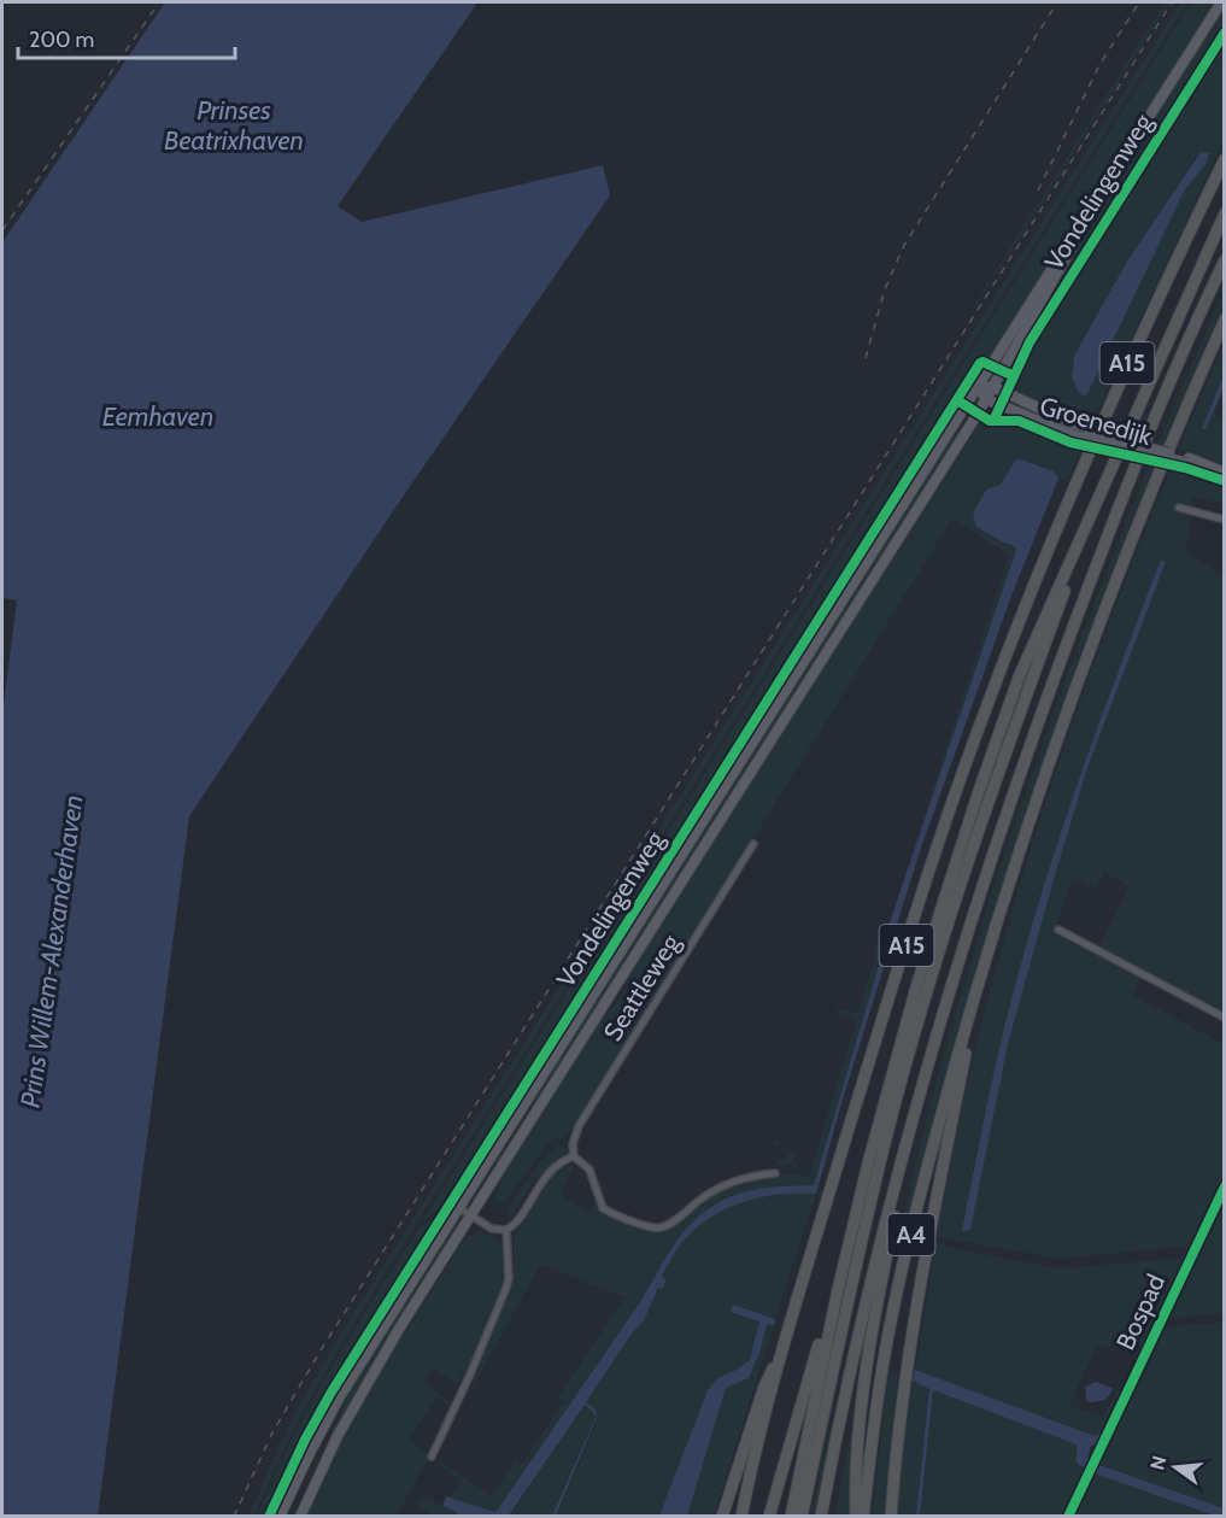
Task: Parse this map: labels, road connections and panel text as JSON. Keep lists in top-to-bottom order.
{
  "streets": {
    "highway": ["A15", "A4"],
    "main road": ["Vondelingenweg", "Groenedijk"],
    "street": ["Seattleweg"],
    "cycle path": ["Bospad"]
  },
  "crossings": [
    ["Vondelingenweg", "Groenedijk"],
    ["A15", "A4"]
  ],
  "water": ["Prinses Beatrixhaven", "Eemhaven", "Prins Willem-Alexanderhaven"],
  "scale_bar": "200 m",
  "north": "left"
}
